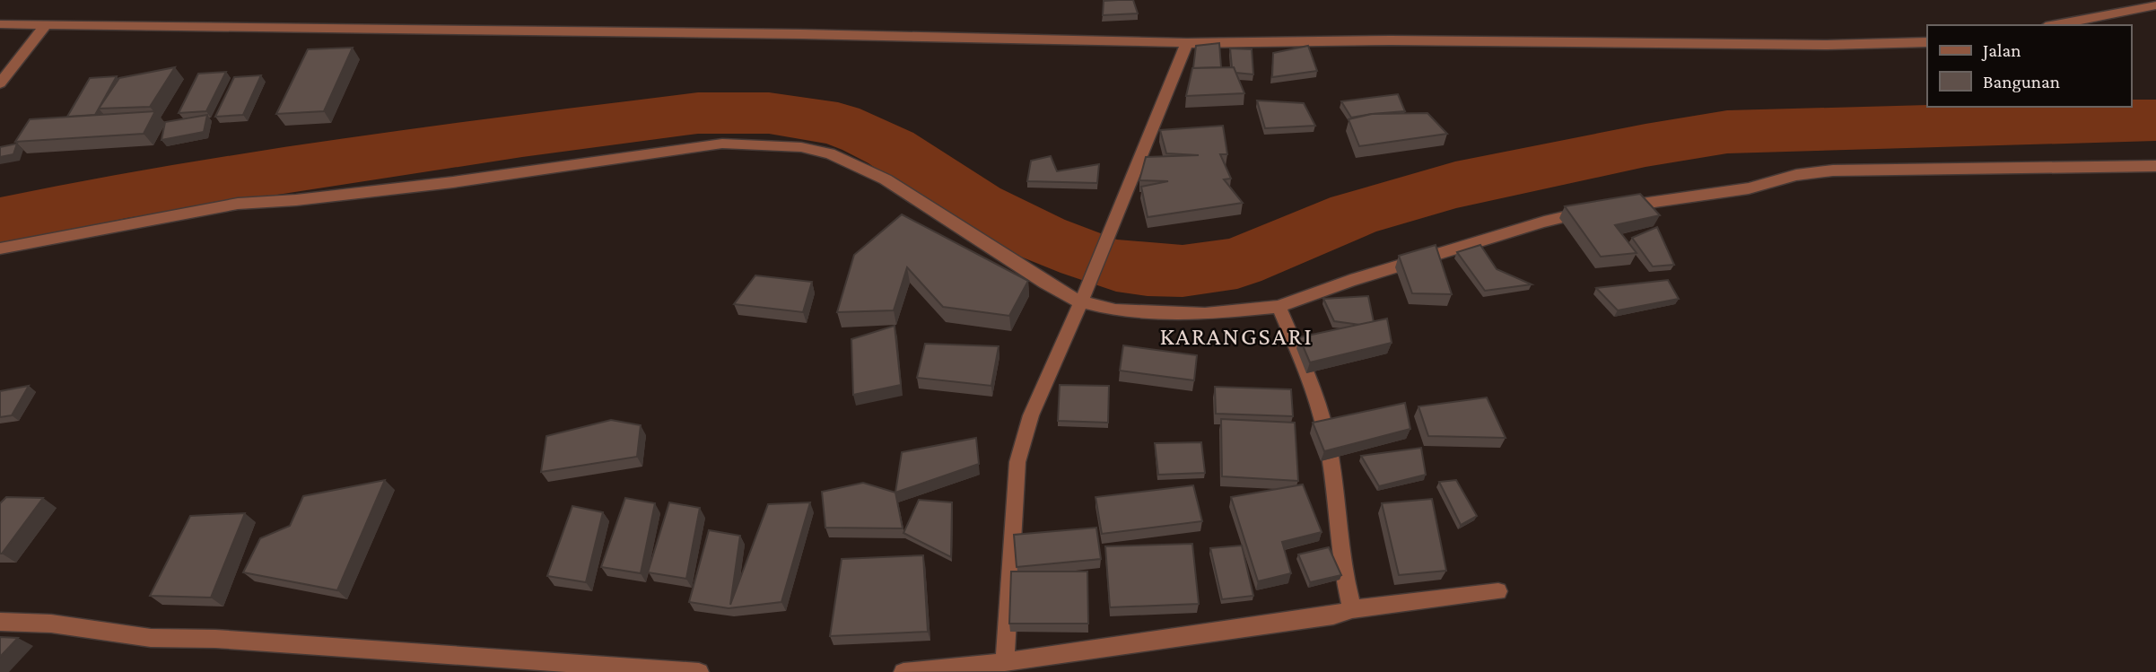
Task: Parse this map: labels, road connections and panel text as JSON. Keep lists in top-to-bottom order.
{
  "districts": ["KARANGSARI"],
  "legend": ["Jalan", "Bangunan"]
}
